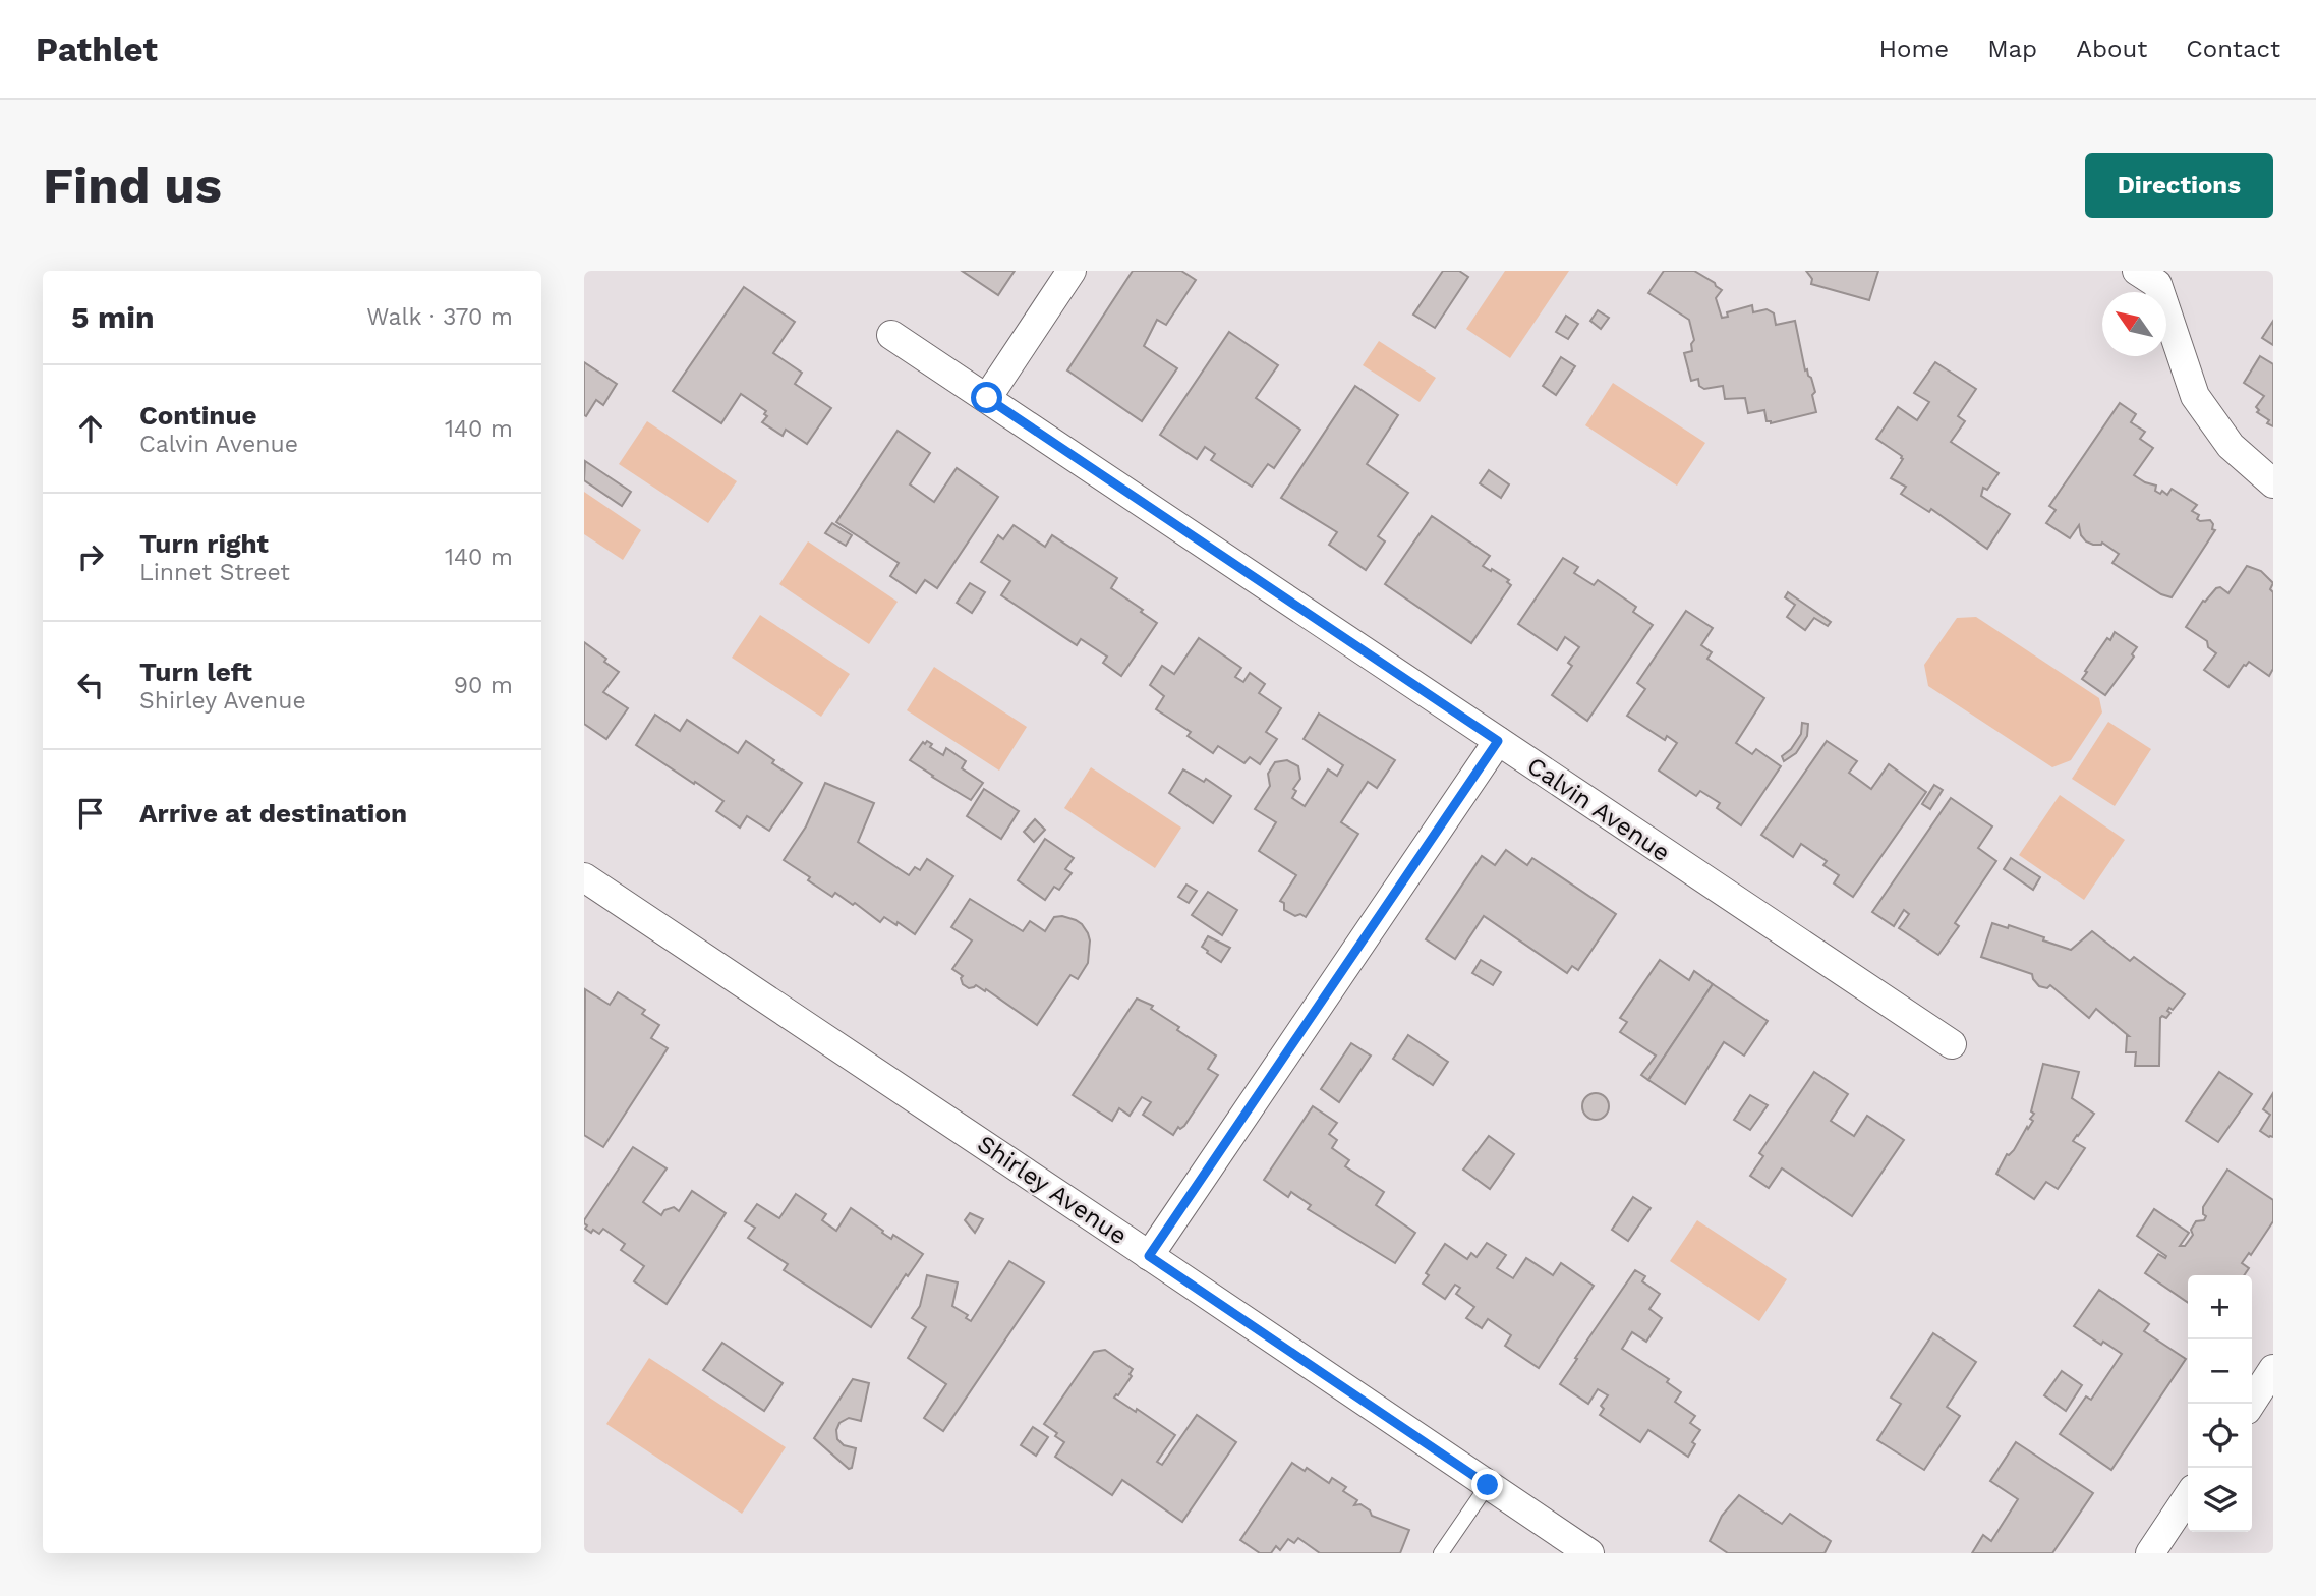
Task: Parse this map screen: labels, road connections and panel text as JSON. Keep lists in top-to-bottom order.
{
  "streets": {
    "street": ["Calvin Avenue", "Shirley Avenue"]
  },
  "north": "top left",
  "page": {
    "header": "Pathlet",
    "nav": [
      "Home",
      "Map",
      "About",
      "Contact"
    ],
    "buttons": "Directions",
    "title": "Find us",
    "heading": ["5 min", "Walk · 370 m"],
    "list": [
      ["Continue", "Calvin Avenue", "140 m"],
      ["Turn right", "Linnet Street", "140 m"],
      ["Turn left", "Shirley Avenue", "90 m"],
      "Arrive at destination"
    ],
    "map_buttons": ["+", "−"]
  }
}
